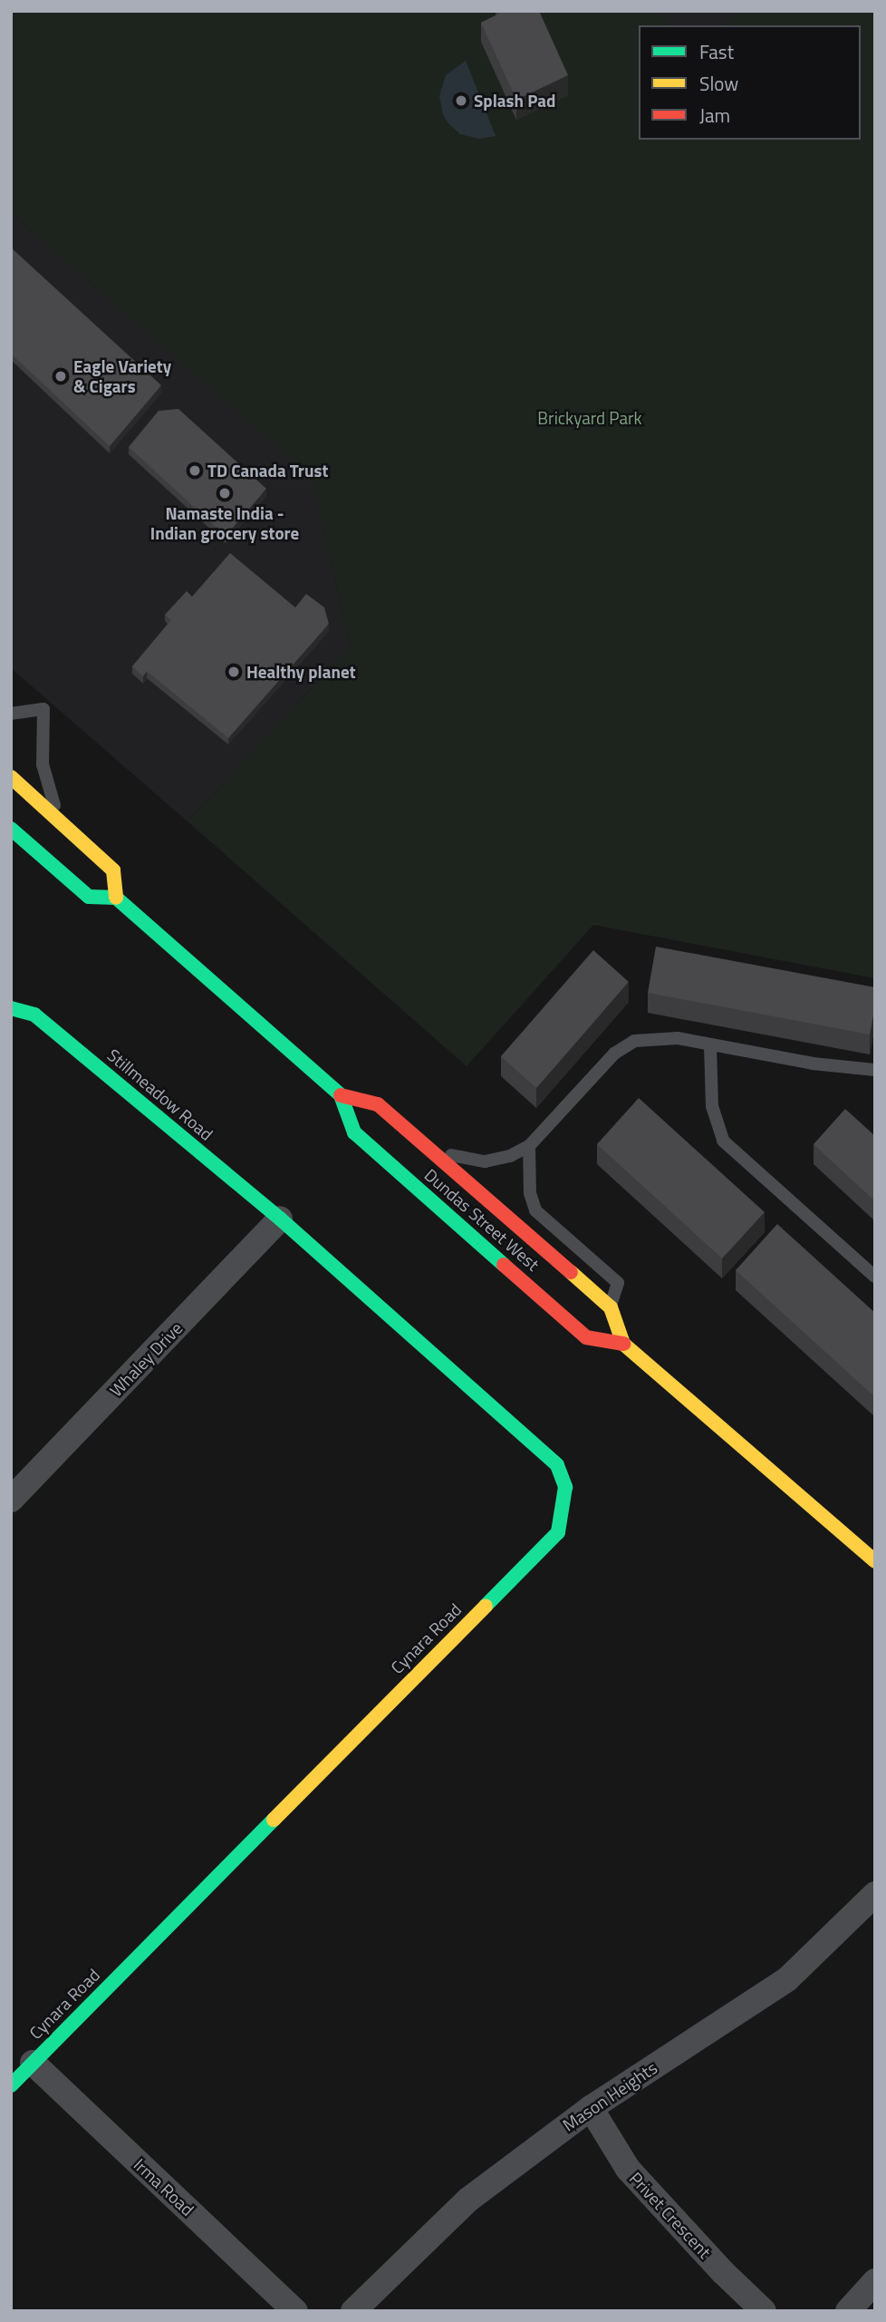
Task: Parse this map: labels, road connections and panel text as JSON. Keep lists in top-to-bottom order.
{
  "streets": {
    "main road": ["Stillmeadow Road", "Dundas Street West", "Cynara Road"],
    "street": [
      "Whaley Drive",
      "Mason Heights",
      "Irma Road",
      "Privet Crescent"
    ]
  },
  "crossings": [
    ["Stillmeadow Road", "Whaley Drive"],
    ["Stillmeadow Road", "Cynara Road"],
    ["Whaley Drive", "Cynara Road"],
    ["Cynara Road", "Irma Road"],
    ["Mason Heights", "Privet Crescent"]
  ],
  "parks": ["Brickyard Park"],
  "places": [
    "Splash Pad",
    "Eagle Variety & Cigars",
    "TD Canada Trust",
    "Namaste India - Indian grocery store",
    "Healthy planet"
  ],
  "legend": ["Fast", "Slow", "Jam"]
}
